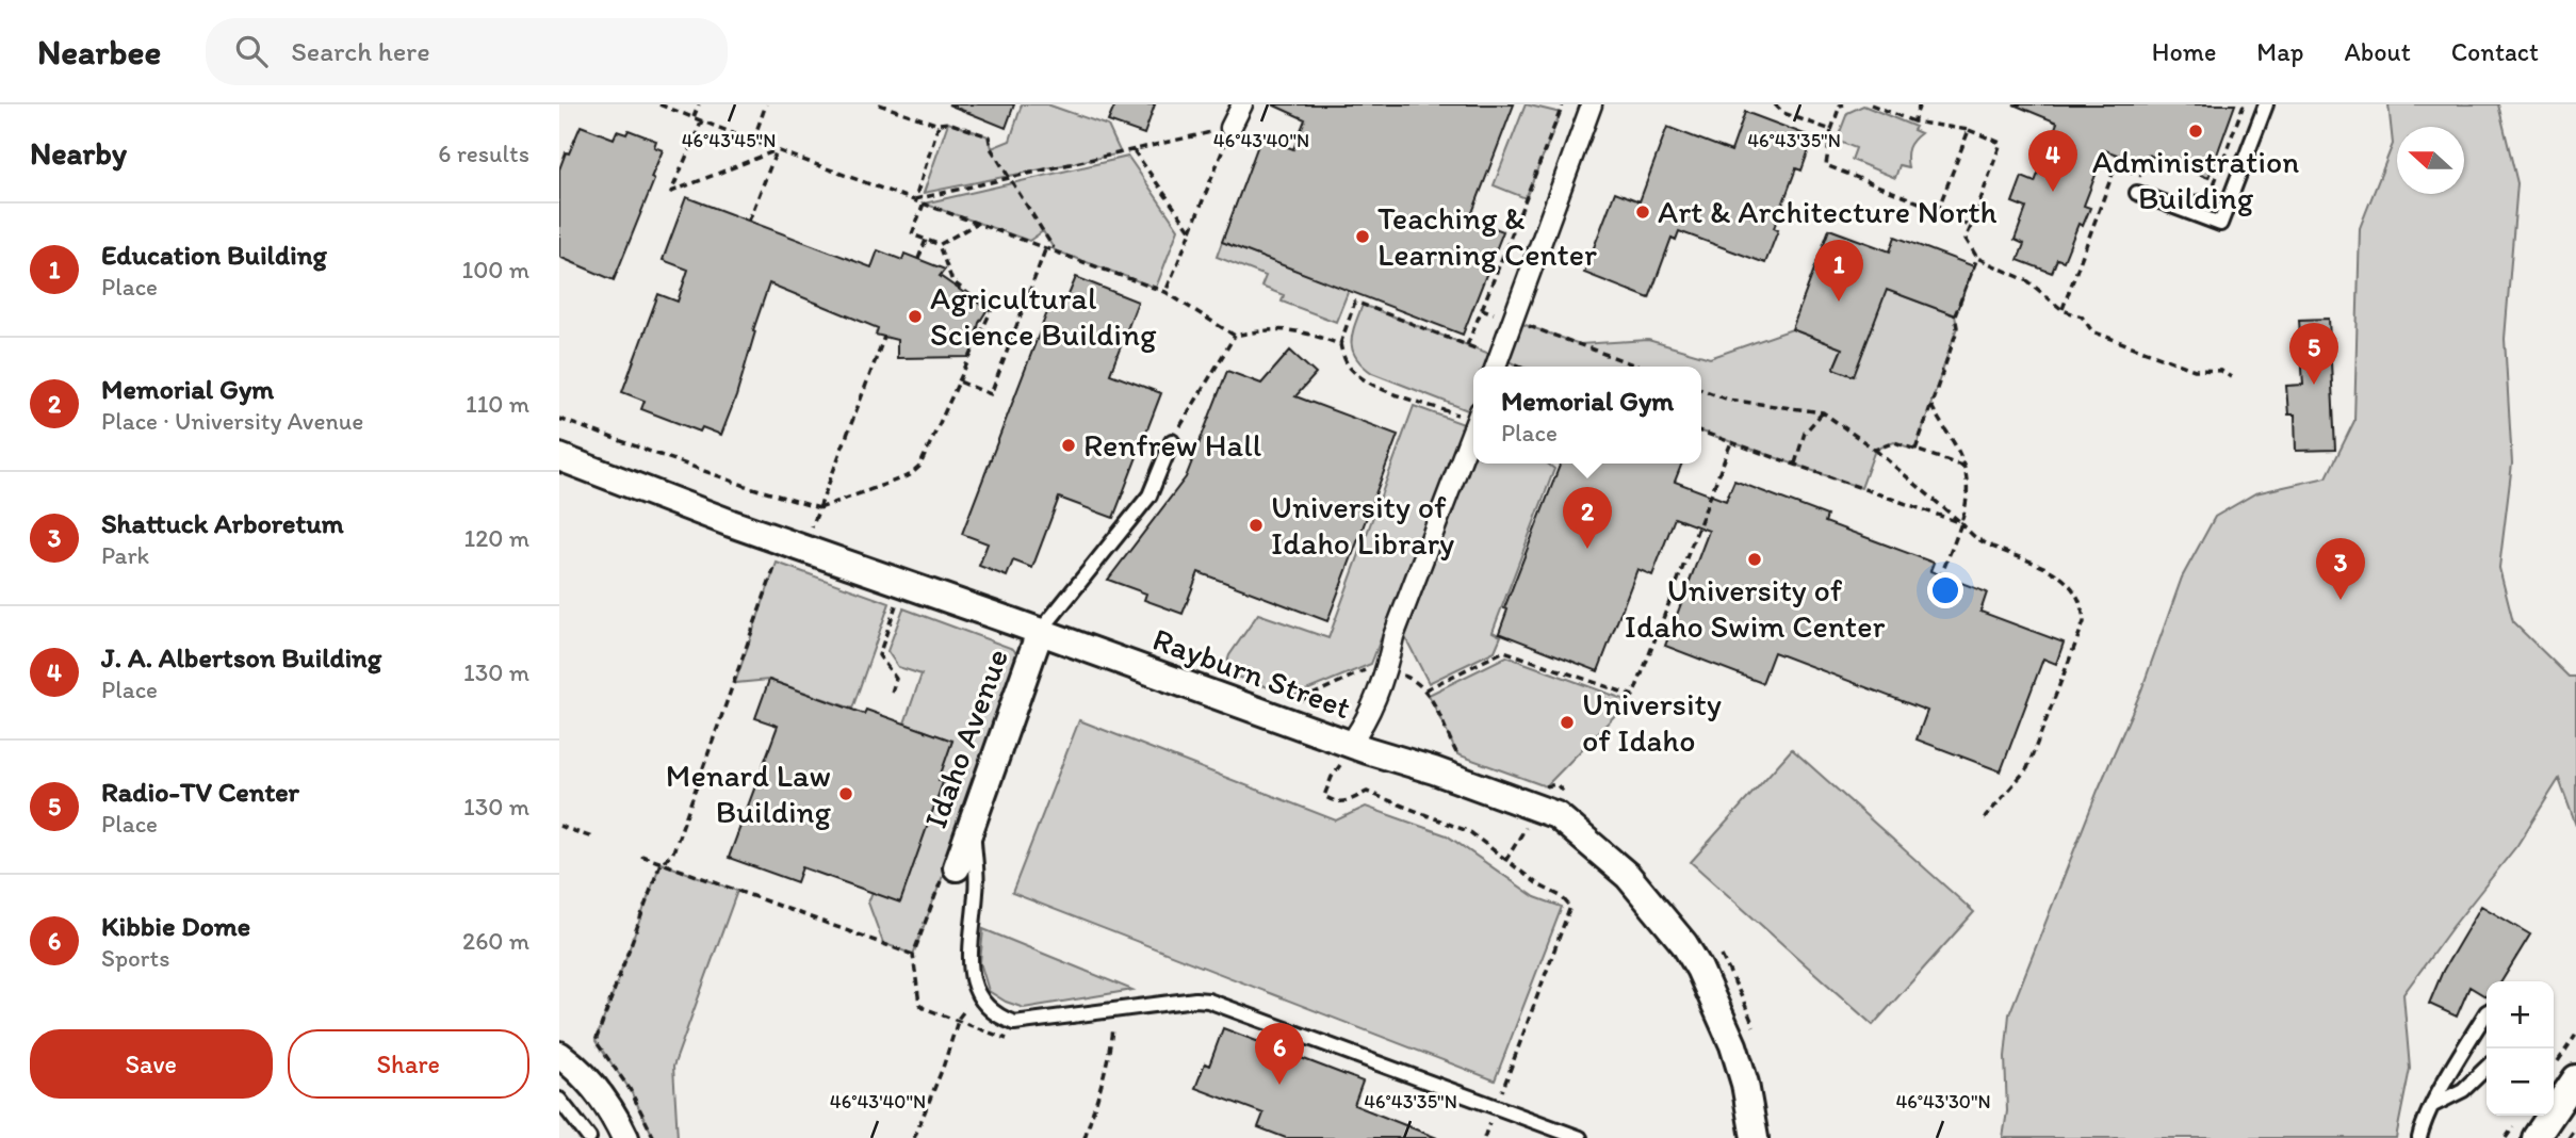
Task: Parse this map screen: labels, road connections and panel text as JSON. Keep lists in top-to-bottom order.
{
  "streets": {
    "street": ["Rayburn Street", "Idaho Avenue"]
  },
  "crossings": [
    ["Rayburn Street", "Idaho Avenue"]
  ],
  "places": [
    "Administration Building",
    "Art & Architecture North",
    "Teaching & Learning Center",
    "Agricultural Science Building",
    "Renfrew Hall",
    "University of Idaho Library",
    "University of Idaho Swim Center",
    "University of Idaho",
    "Menard Law Building"
  ],
  "north": "left",
  "page": {
    "header": "Nearbee",
    "search": "Search here",
    "nav": [
      "Home",
      "Map",
      "About",
      "Contact"
    ],
    "heading": ["Nearby", "6 results"],
    "pins": [
      "4",
      "1",
      "5",
      "2",
      "3",
      "6"
    ],
    "list": [
      {
        "mark": "1",
        "name": "Education Building",
        "note": "Place",
        "value": "100 m"
      },
      {
        "mark": "2",
        "name": "Memorial Gym",
        "note": "Place · University Avenue",
        "value": "110 m"
      },
      {
        "mark": "3",
        "name": "Shattuck Arboretum",
        "note": "Park",
        "value": "120 m"
      },
      {
        "mark": "4",
        "name": "J. A. Albertson Building",
        "note": "Place",
        "value": "130 m"
      },
      {
        "mark": "5",
        "name": "Radio-TV Center",
        "note": "Place",
        "value": "130 m"
      },
      {
        "mark": "6",
        "name": "Kibbie Dome",
        "note": "Sports",
        "value": "260 m"
      }
    ],
    "popup": ["Memorial Gym", "Place"],
    "map_buttons": ["+", "−"],
    "buttons": ["Save", "Share"]
  },
  "coordinates": [
    "46°43'45\"N",
    "46°43'40\"N",
    "46°43'35\"N",
    "46°43'30\"N"
  ]
}
